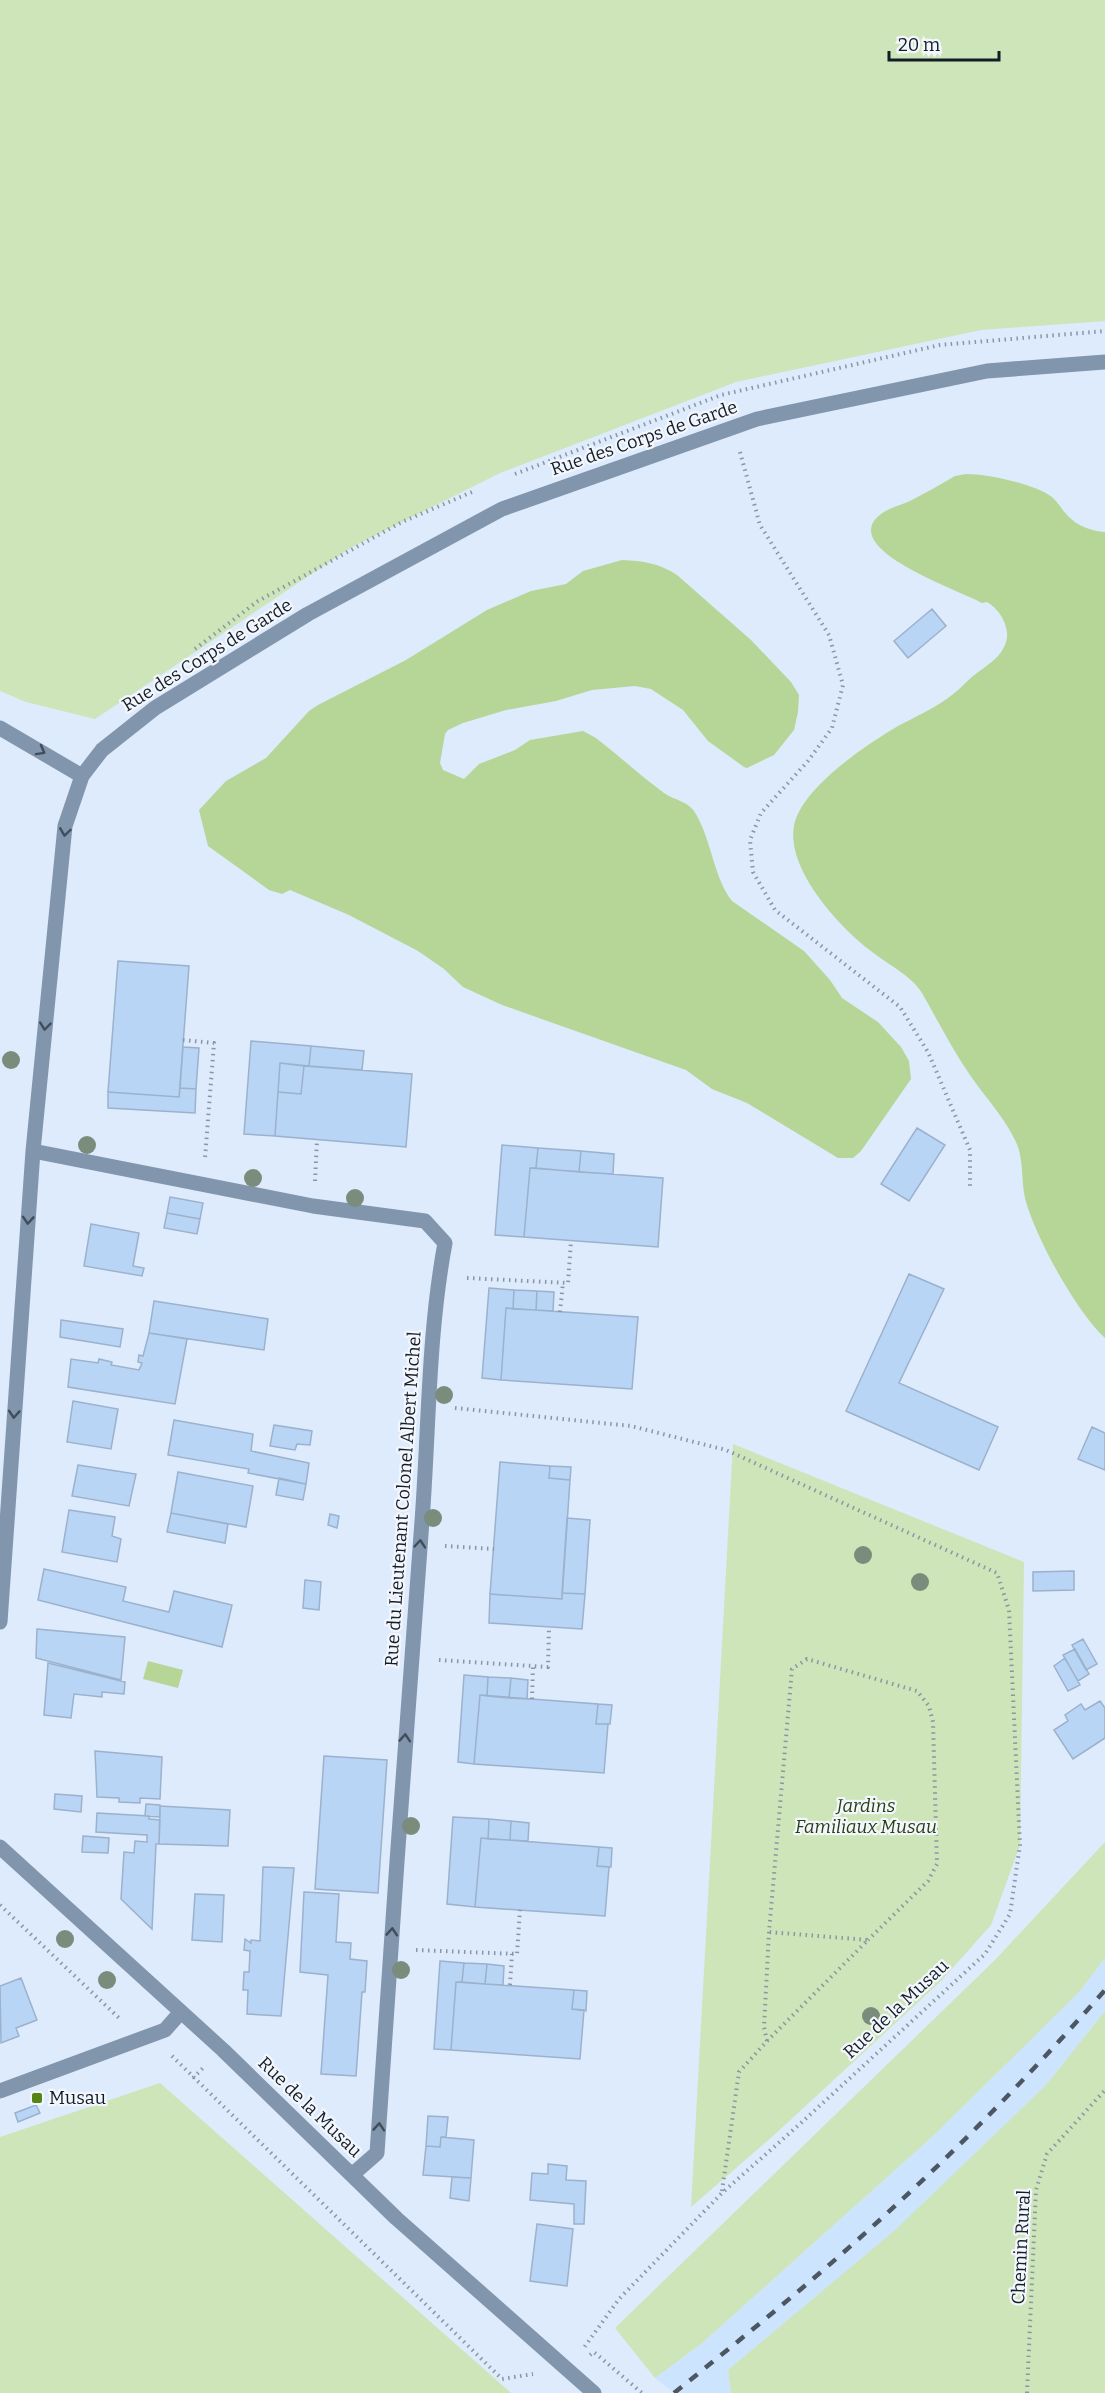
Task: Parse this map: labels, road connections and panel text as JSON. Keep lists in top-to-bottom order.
{
  "streets": {
    "street": ["Rue des Corps de Garde", "Rue du Lieutenant Colonel Albert Michel", "Rue de la Musau"],
    "path": ["Chemin Rural"]
  },
  "crossings": [
    ["Rue des Corps de Garde", "Rue du Lieutenant Colonel Albert Michel"],
    ["Rue du Lieutenant Colonel Albert Michel", "Rue de la Musau"]
  ],
  "one_way": ["Rue des Corps de Garde", "Rue du Lieutenant Colonel Albert Michel"],
  "parks": ["Jardins Familiaux Musau"],
  "places": {
    "transit": ["Musau"]
  },
  "scale_bar": "20 m"
}
